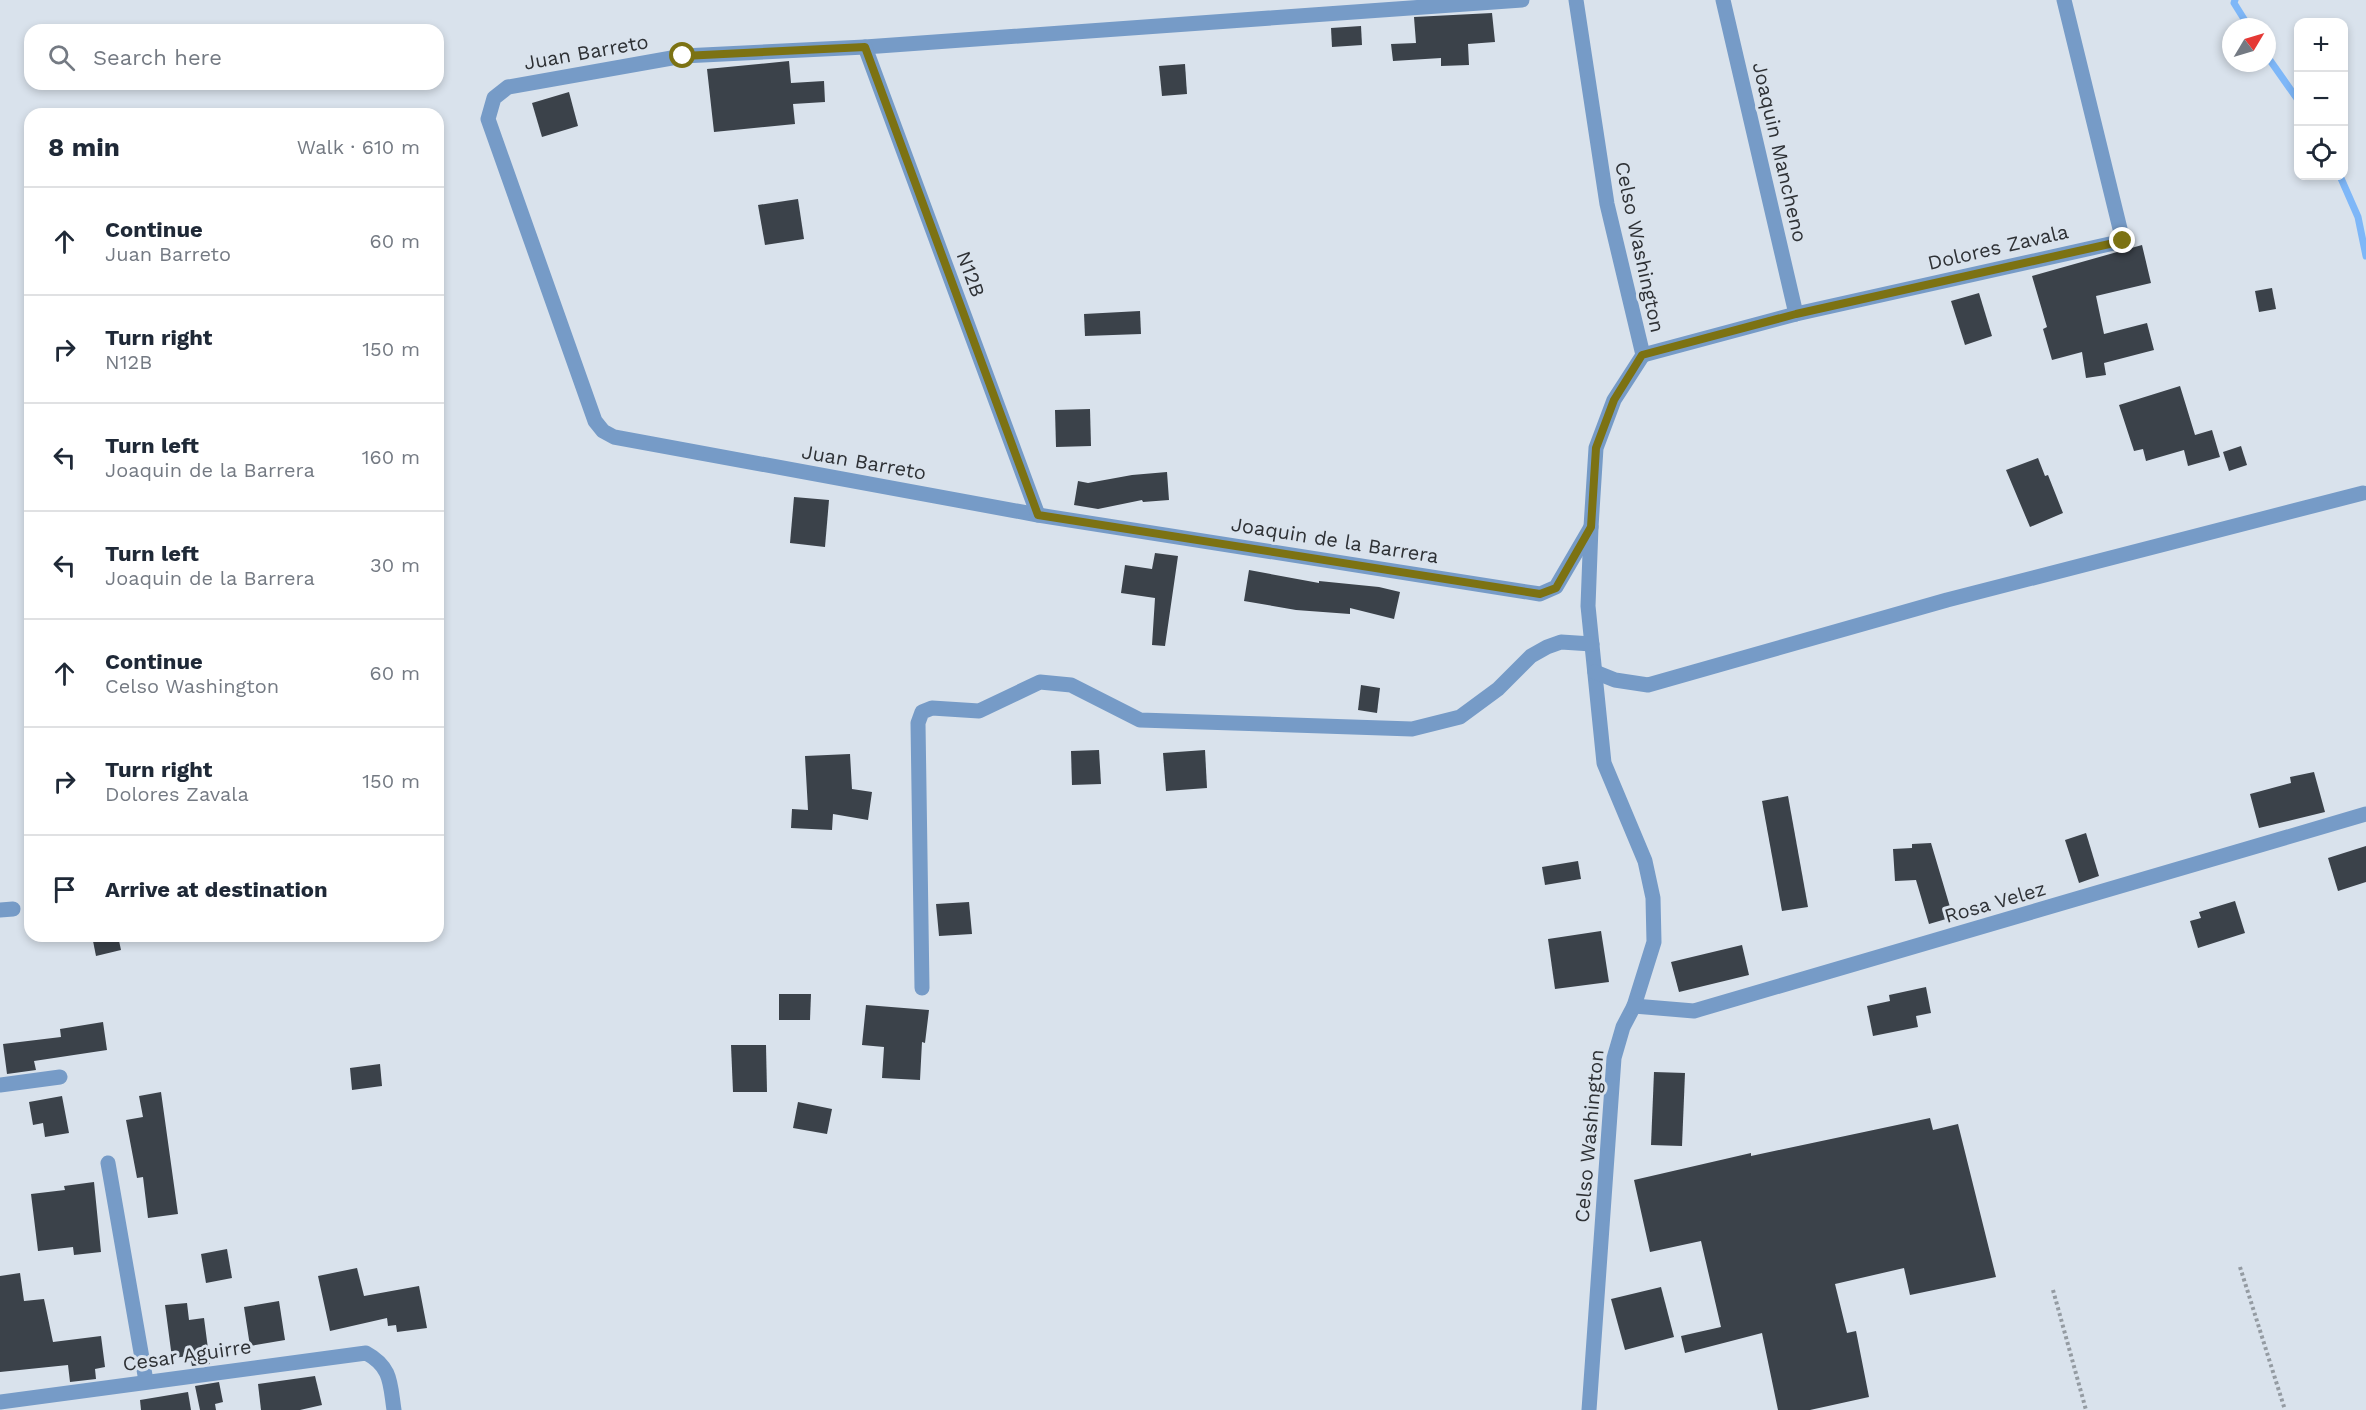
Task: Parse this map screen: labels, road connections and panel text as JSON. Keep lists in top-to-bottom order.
{
  "streets": {
    "street": [
      "Juan Barreto",
      "Joaquin Mancheno",
      "Celso Washington",
      "Dolores Zavala",
      "N12B",
      "Joaquin de la Barrera",
      "Rosa Velez",
      "Cesar Aguirre"
    ]
  },
  "crossings": [
    ["Juan Barreto", "N12B"],
    ["Juan Barreto", "Joaquin de la Barrera"],
    ["Joaquin Mancheno", "Dolores Zavala"],
    ["Celso Washington", "Dolores Zavala"],
    ["Celso Washington", "Joaquin de la Barrera"],
    ["Celso Washington", "Rosa Velez"],
    ["N12B", "Joaquin de la Barrera"]
  ],
  "north": "top right",
  "page": {
    "map_buttons": ["+", "−"],
    "search": "Search here",
    "heading": ["8 min", "Walk · 610 m"],
    "list": [
      ["Continue", "Juan Barreto", "60 m"],
      ["Turn right", "N12B", "150 m"],
      ["Turn left", "Joaquin de la Barrera", "160 m"],
      ["Turn left", "Joaquin de la Barrera", "30 m"],
      ["Continue", "Celso Washington", "60 m"],
      ["Turn right", "Dolores Zavala", "150 m"],
      "Arrive at destination"
    ]
  }
}
